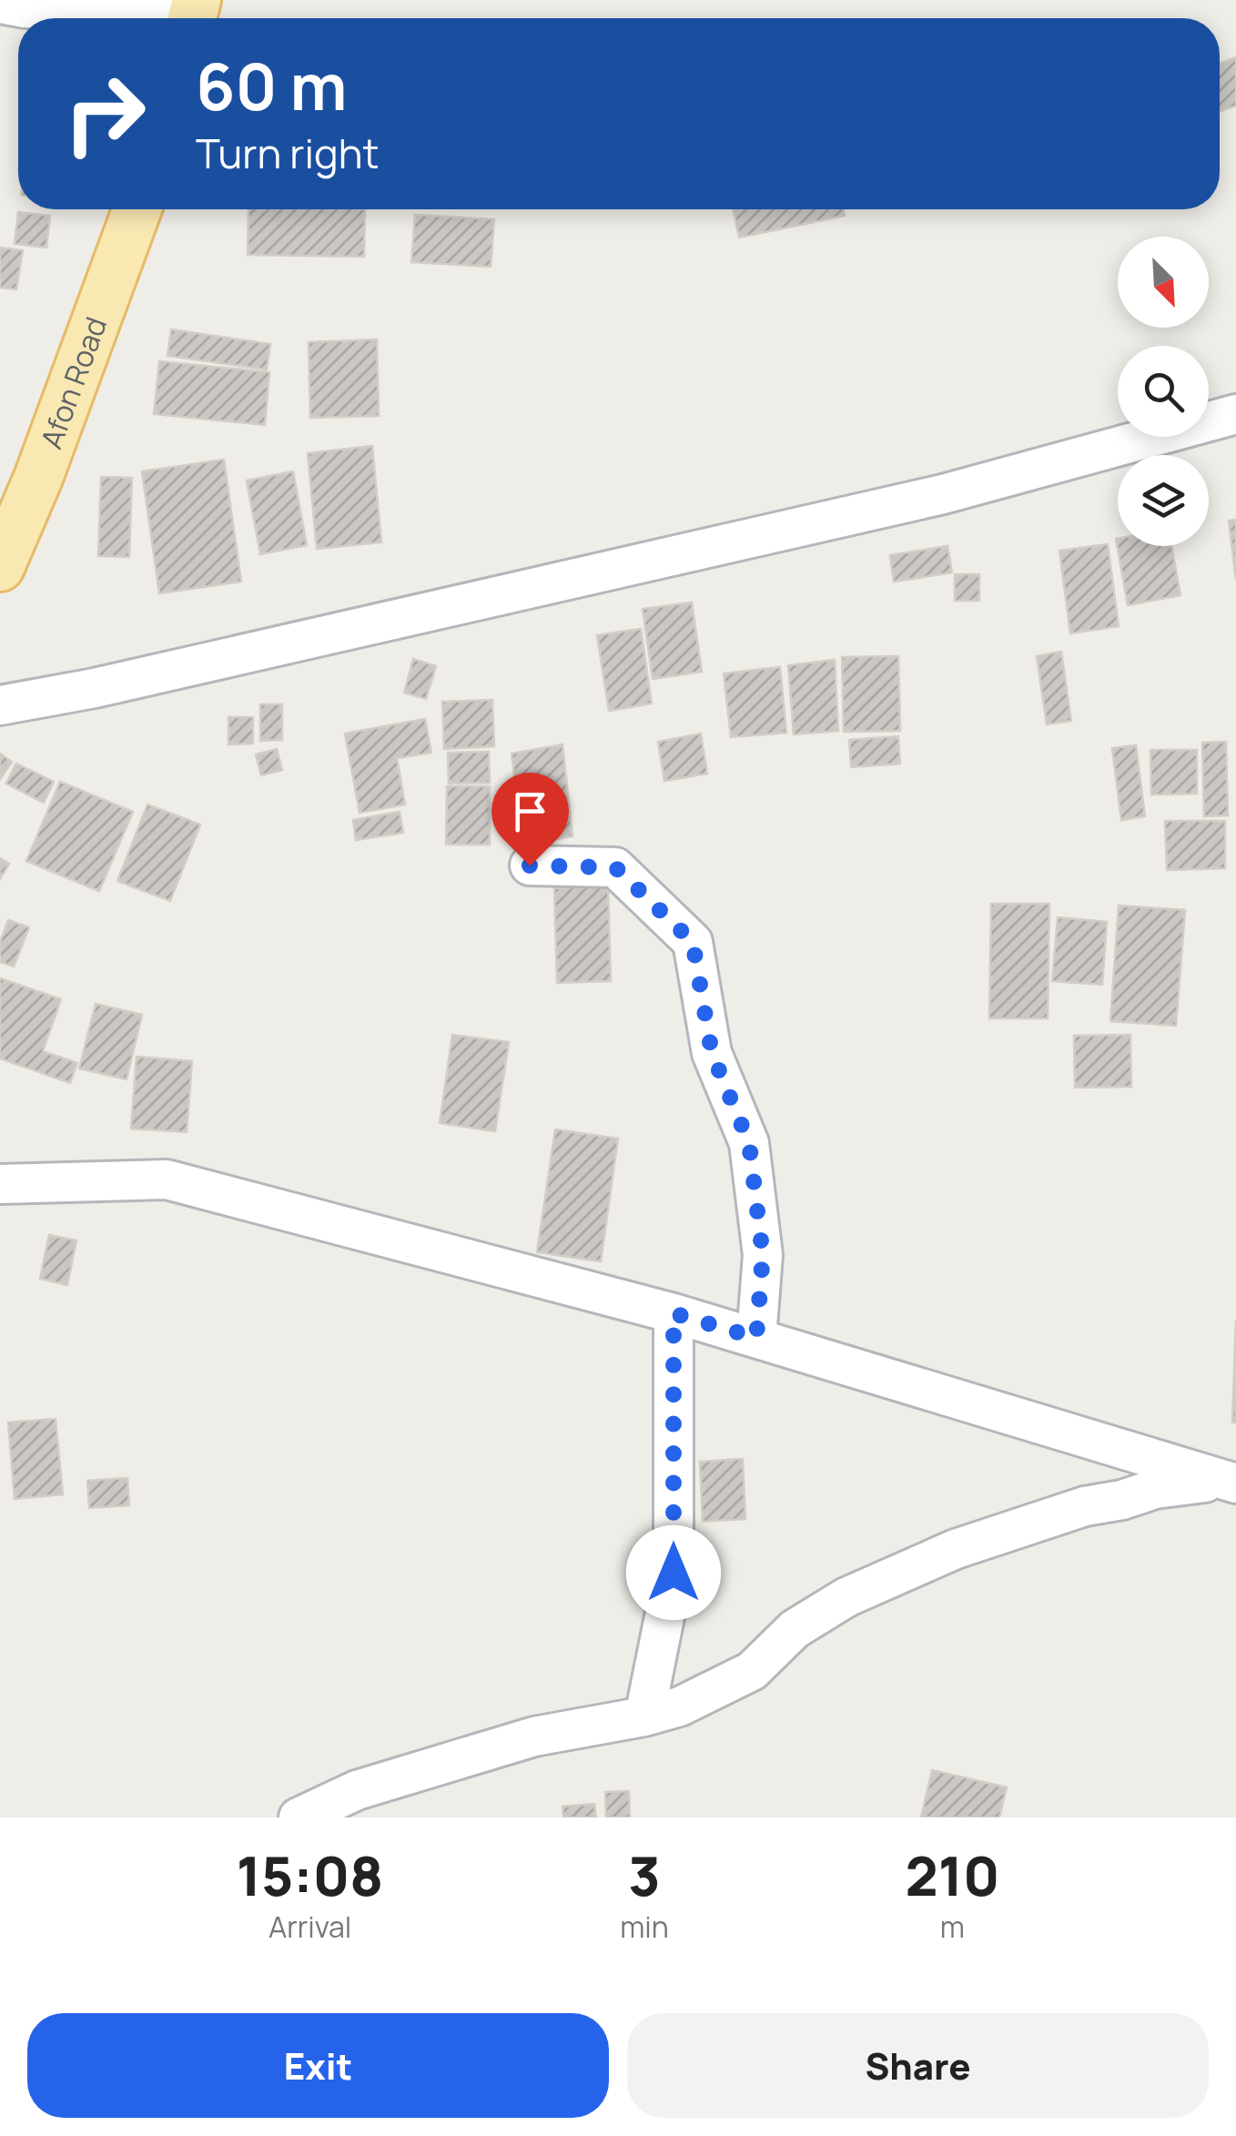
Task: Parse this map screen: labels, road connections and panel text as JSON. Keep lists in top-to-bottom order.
{
  "streets": {
    "main road": ["Afon Road"]
  },
  "north": "bottom right",
  "page": {
    "turn": ["60 m", "Turn right"],
    "eta": [
      "15:08",
      "Arrival",
      "3",
      "min",
      "210",
      "m"
    ],
    "buttons": ["Exit", "Share"]
  }
}
